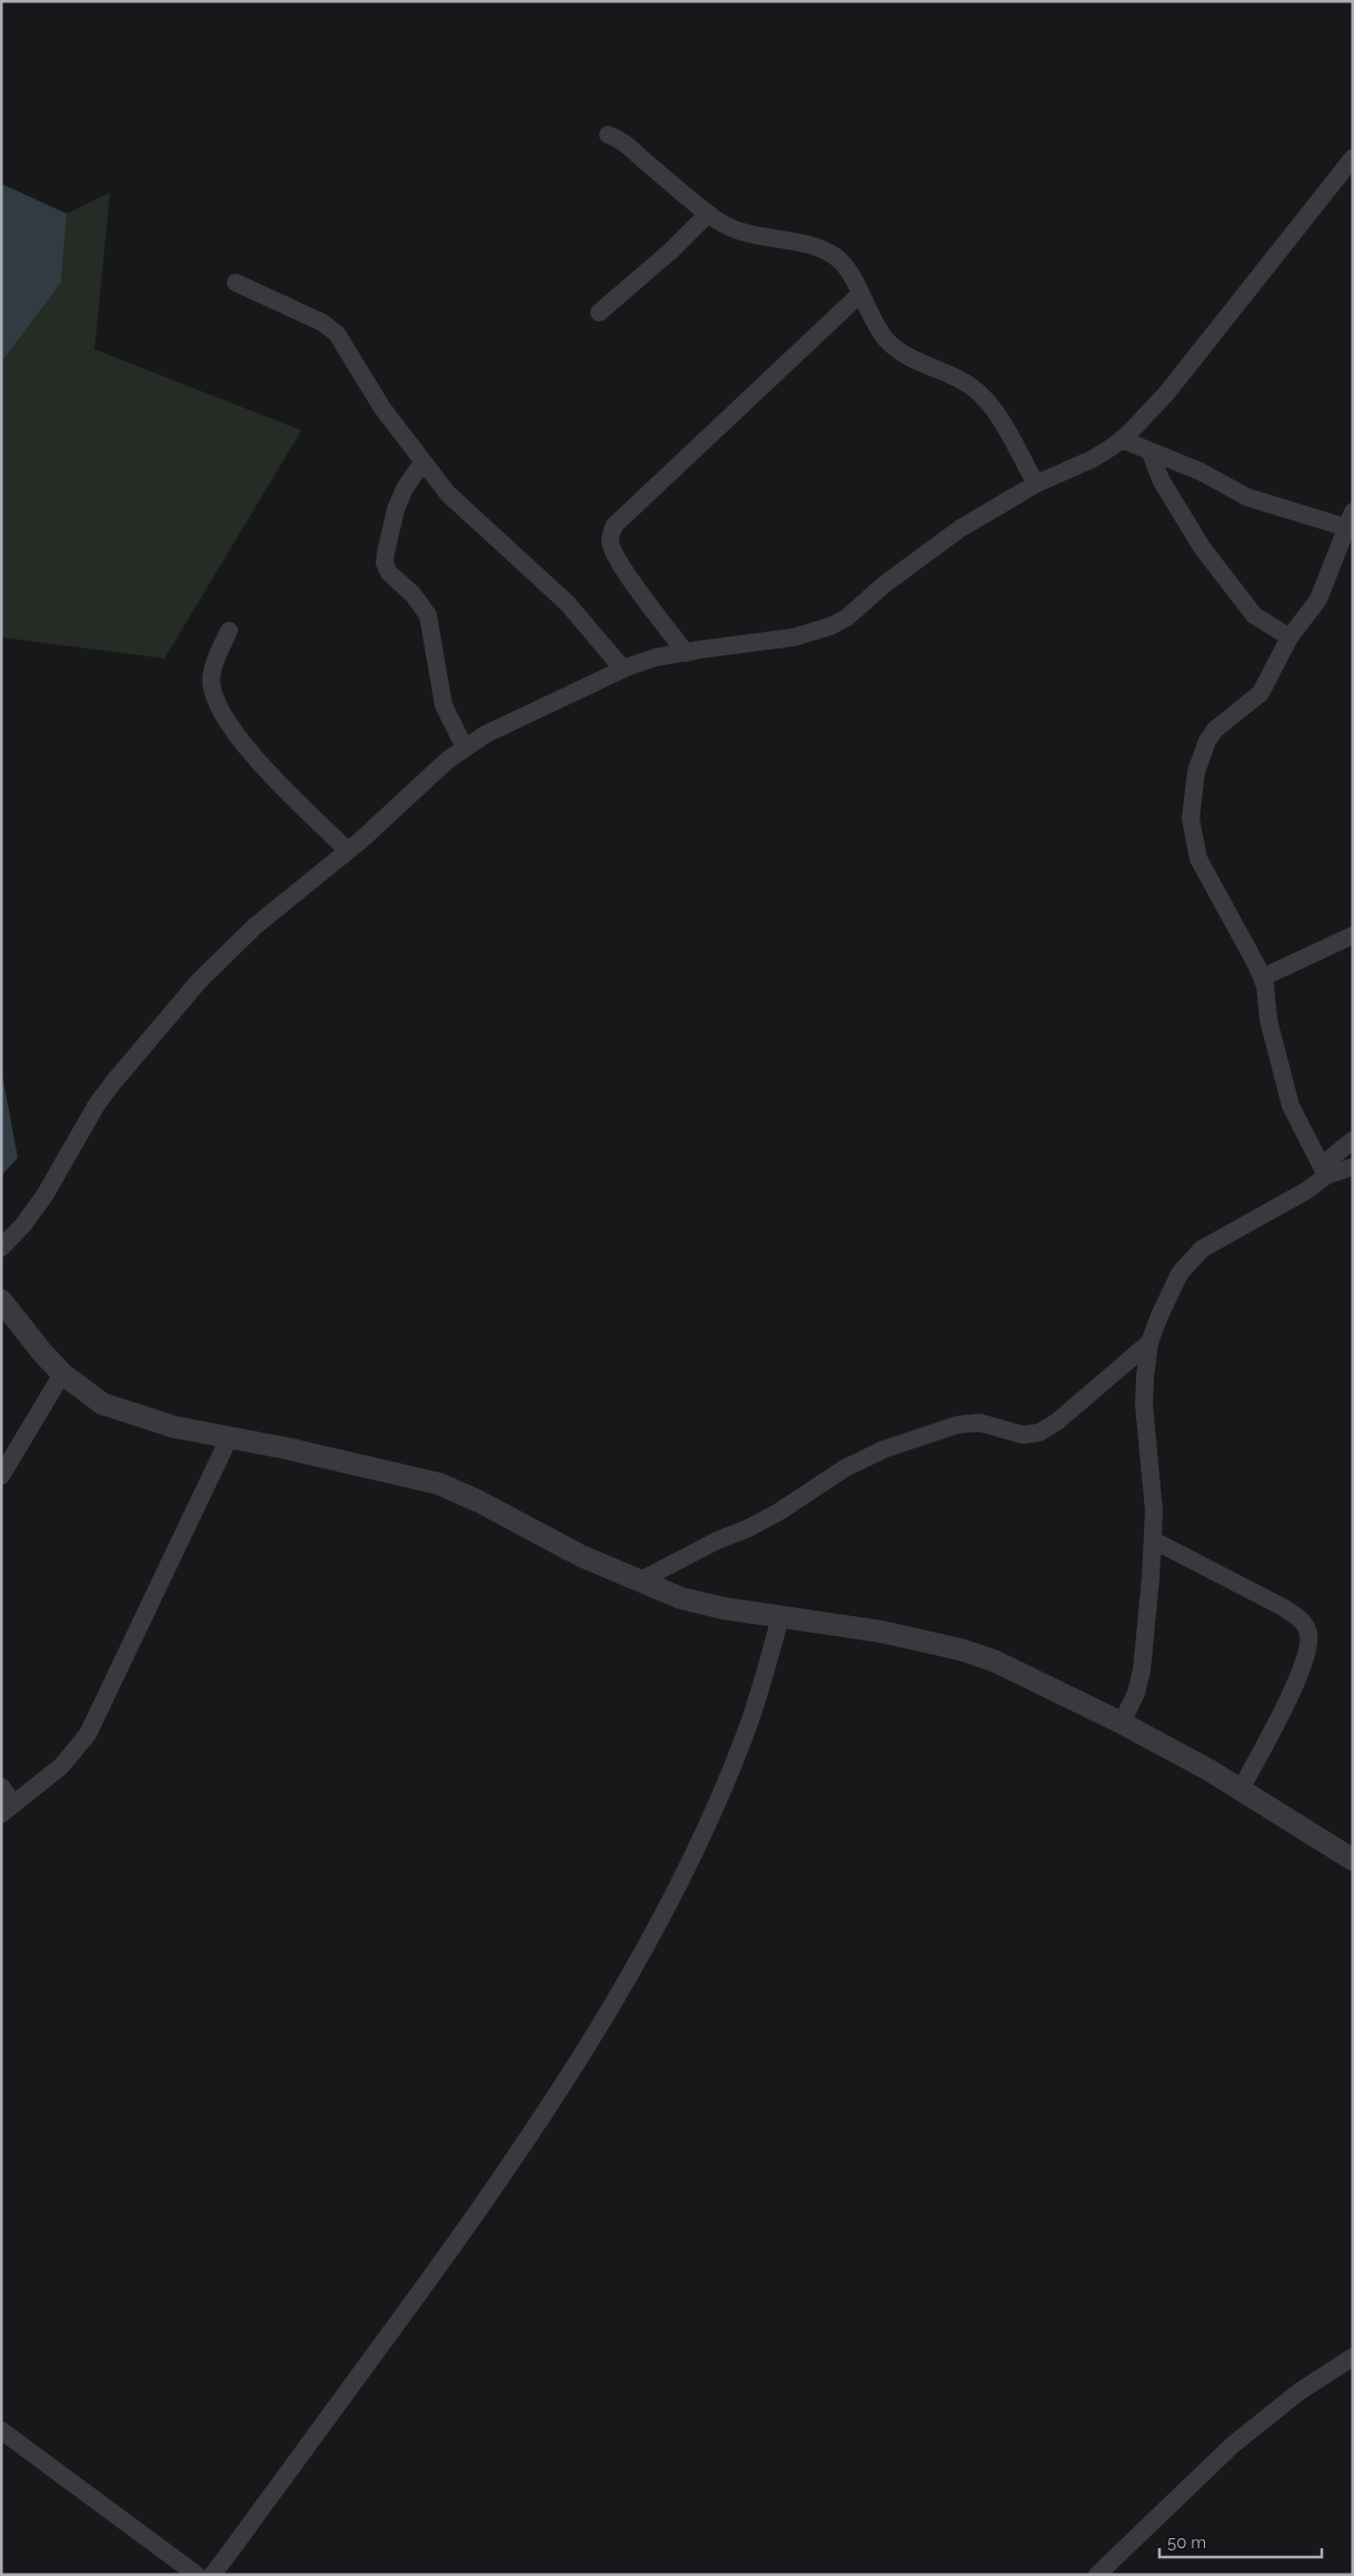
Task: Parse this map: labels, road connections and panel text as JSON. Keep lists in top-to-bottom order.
{
  "scale_bar": "50 m"
}
